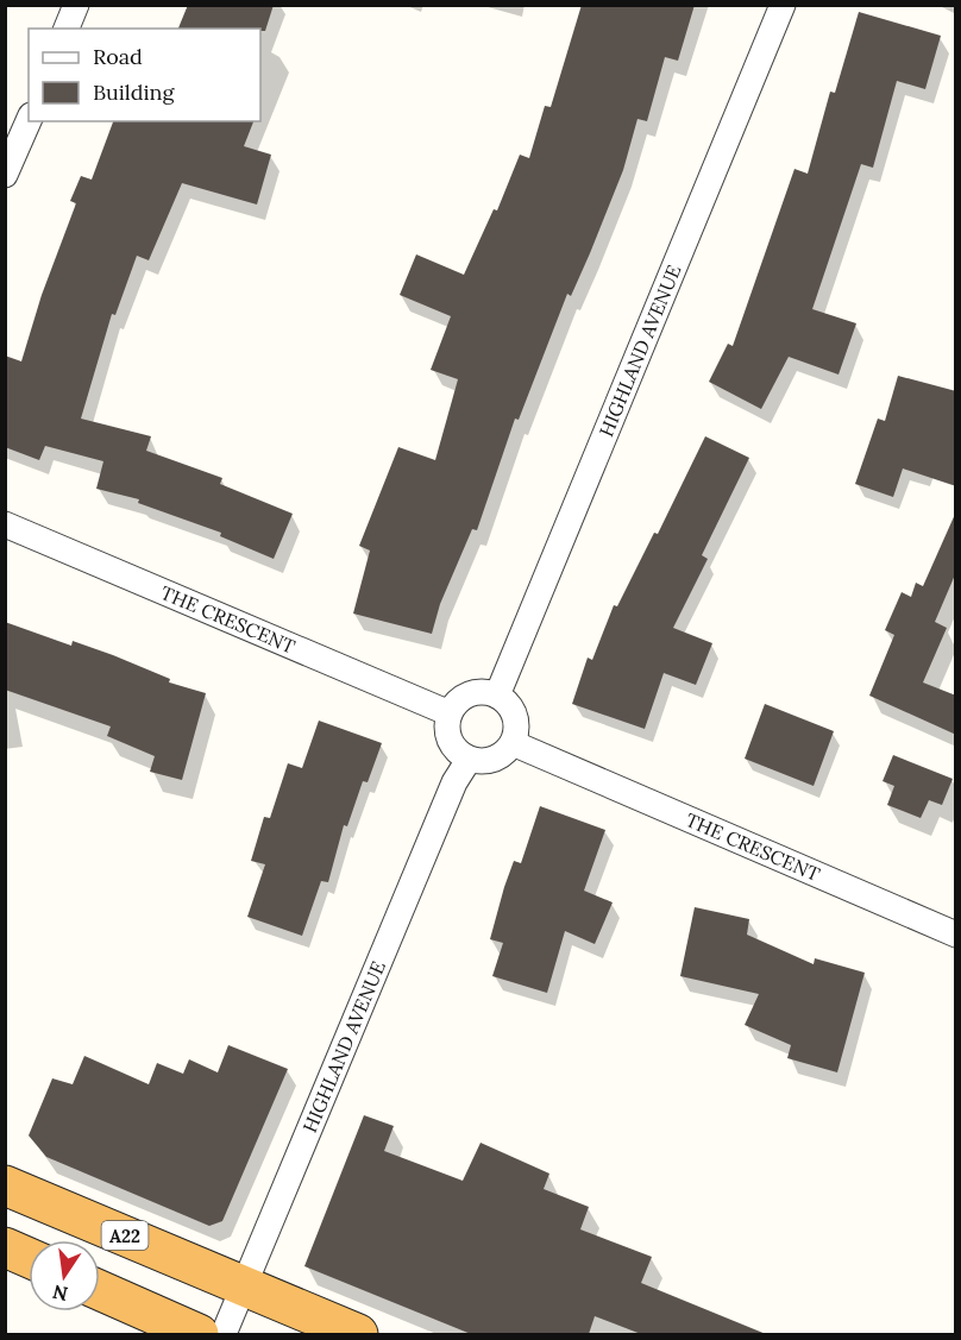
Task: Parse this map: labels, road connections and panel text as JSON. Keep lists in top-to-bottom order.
{
  "streets": {
    "highway": ["A22"],
    "street": ["HIGHLAND AVENUE", "THE CRESCENT"]
  },
  "crossings": [
    ["HIGHLAND AVENUE", "THE CRESCENT"],
    ["HIGHLAND AVENUE", "A22"]
  ],
  "legend": ["Road", "Building"],
  "north": "bottom"
}
